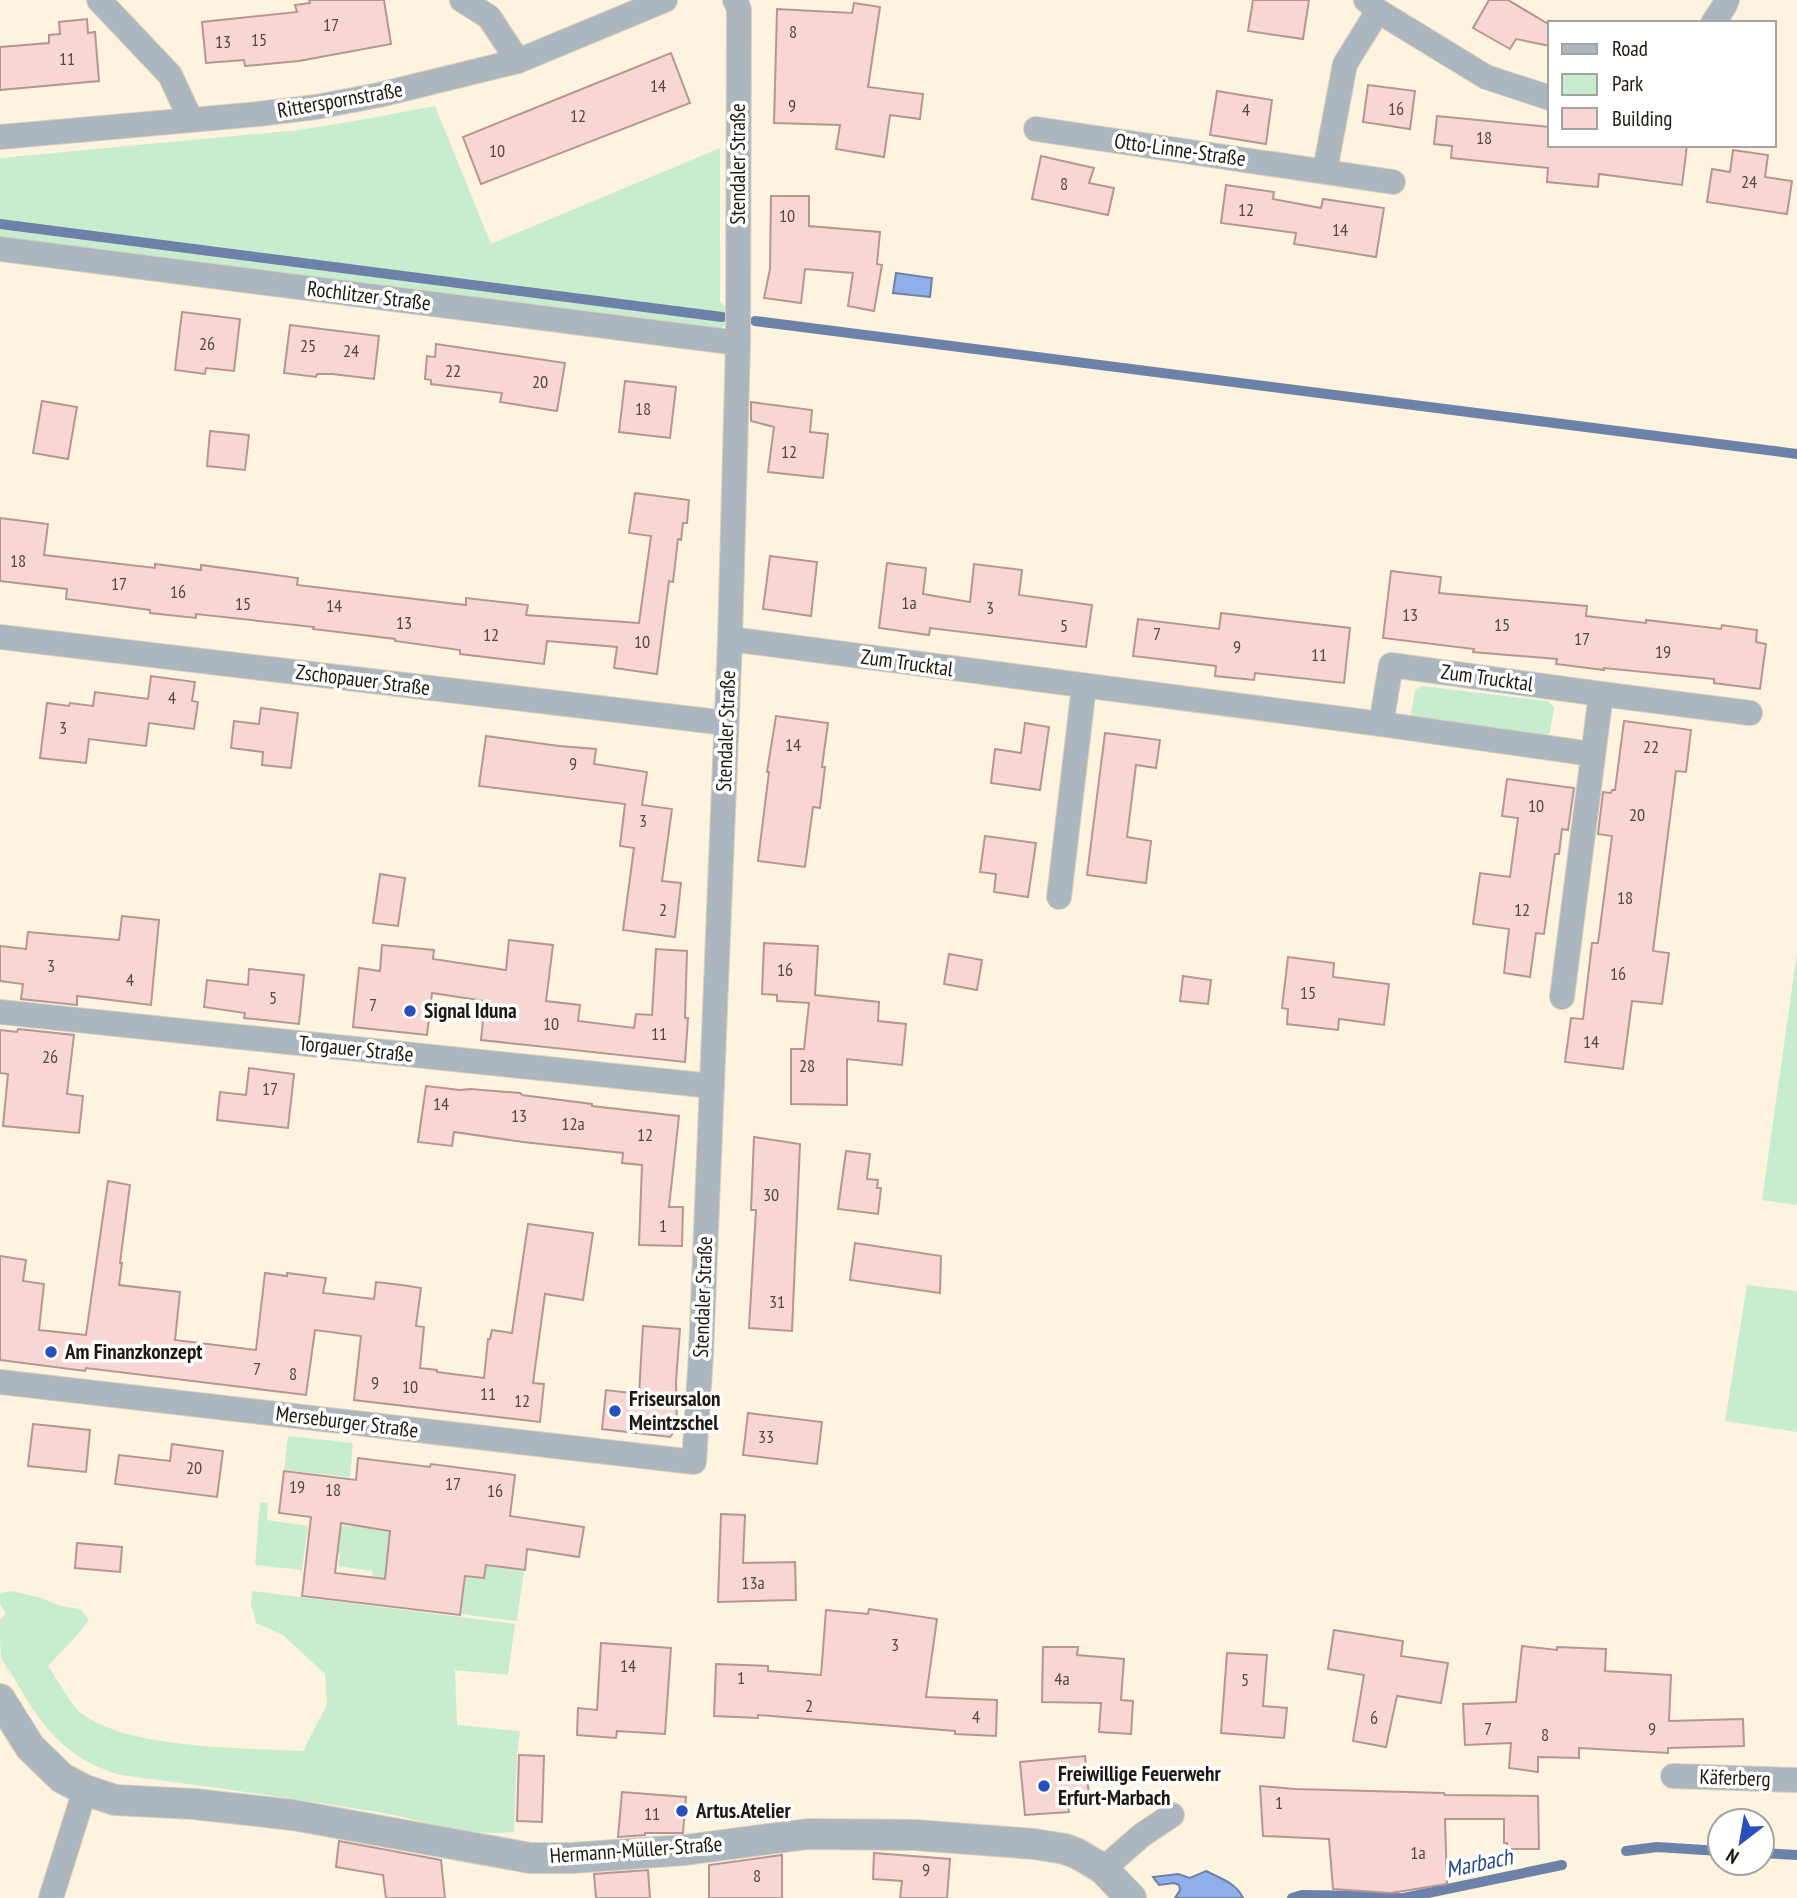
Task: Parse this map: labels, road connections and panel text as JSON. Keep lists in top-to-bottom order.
{
  "streets": {
    "street": [
      "Ritterspornstraße",
      "Otto-Linne-Straße",
      "Stendaler Straße",
      "Rochlitzer Straße",
      "Zum Trucktal",
      "Zschopauer Straße",
      "Torgauer Straße",
      "Merseburger Straße",
      "Käferberg",
      "Hermann-Müller-Straße"
    ]
  },
  "crossings": [
    ["Stendaler Straße", "Rochlitzer Straße"],
    ["Stendaler Straße", "Zum Trucktal"],
    ["Stendaler Straße", "Zschopauer Straße"],
    ["Stendaler Straße", "Torgauer Straße"],
    ["Stendaler Straße", "Merseburger Straße"]
  ],
  "water": ["Marbach"],
  "places": [
    "Signal Iduna",
    "Am Finanzkonzept",
    "Friseursalon Meintzschel",
    "Freiwillige Feuerwehr Erfurt-Marbach",
    "Artus.Atelier"
  ],
  "house_numbers": [
    "17",
    "8",
    "15",
    "13",
    "11",
    "14",
    "9",
    "16",
    "4",
    "12",
    "18",
    "10",
    "24",
    "8",
    "12",
    "10",
    "14",
    "26",
    "25",
    "24",
    "22",
    "20",
    "18",
    "12",
    "18",
    "17",
    "16",
    "1a",
    "15",
    "14",
    "3",
    "13",
    "13",
    "15",
    "5",
    "7",
    "12",
    "17",
    "10",
    "9",
    "19",
    "11",
    "4",
    "3",
    "14",
    "22",
    "9",
    "10",
    "20",
    "3",
    "18",
    "2",
    "12",
    "3",
    "16",
    "16",
    "4",
    "15",
    "5",
    "7",
    "10",
    "11",
    "14",
    "26",
    "28",
    "17",
    "14",
    "13",
    "12a",
    "12",
    "30",
    "1",
    "31",
    "7",
    "8",
    "9",
    "10",
    "11",
    "12",
    "33",
    "20",
    "17",
    "19",
    "18",
    "16",
    "13a",
    "3",
    "14",
    "1",
    "4a",
    "5",
    "2",
    "4",
    "6",
    "7",
    "9",
    "8",
    "1",
    "11",
    "1a",
    "9",
    "8"
  ],
  "legend": ["Road", "Park", "Building"],
  "north": "bottom left"
}
